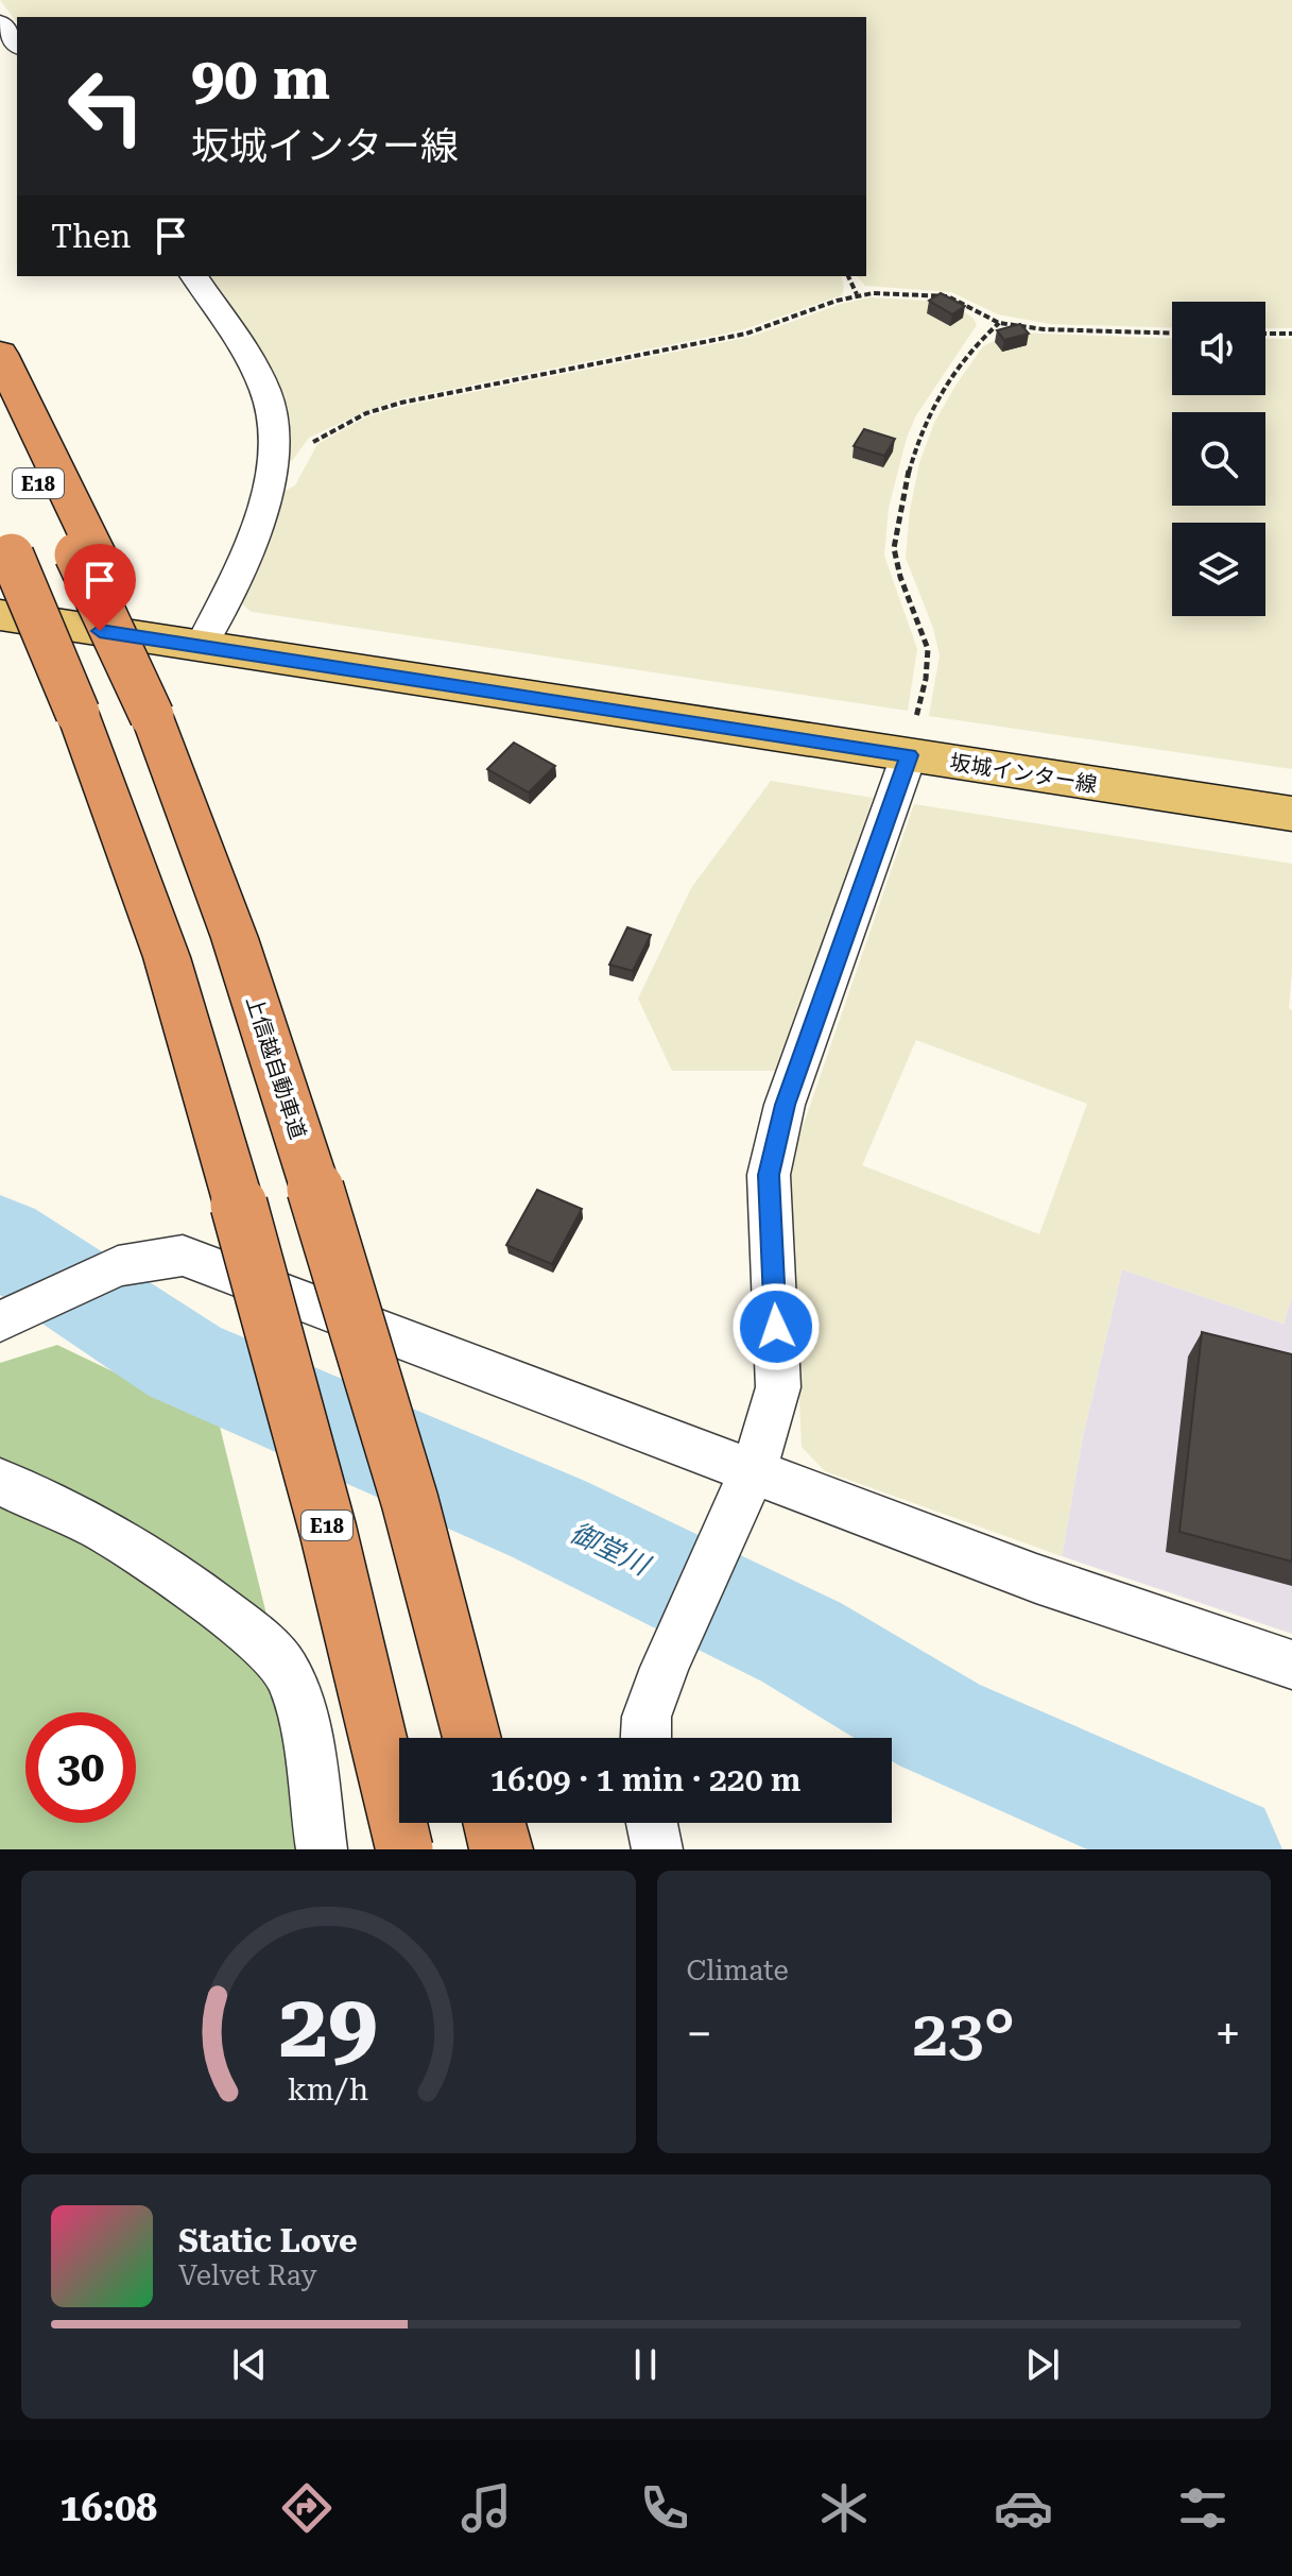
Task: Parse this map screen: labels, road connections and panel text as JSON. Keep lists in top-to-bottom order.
{
  "streets": {
    "highway": ["E18", "上信越自動車道"],
    "main road": ["坂城インター線"]
  },
  "crossings": [
    ["E18", "上信越自動車道"]
  ],
  "water": ["御堂川"],
  "page": {
    "turn": ["90 m", "坂城インター線"],
    "then": "Then",
    "limit": "30",
    "trip": "16:09 · 1 min · 220 m",
    "tile": "Climate",
    "heat": ["−", "23°", "+"],
    "song": ["Static Love", "Velvet Ray"],
    "tabs": "16:08",
    "gauge": ["29", "km/h"]
  }
}
